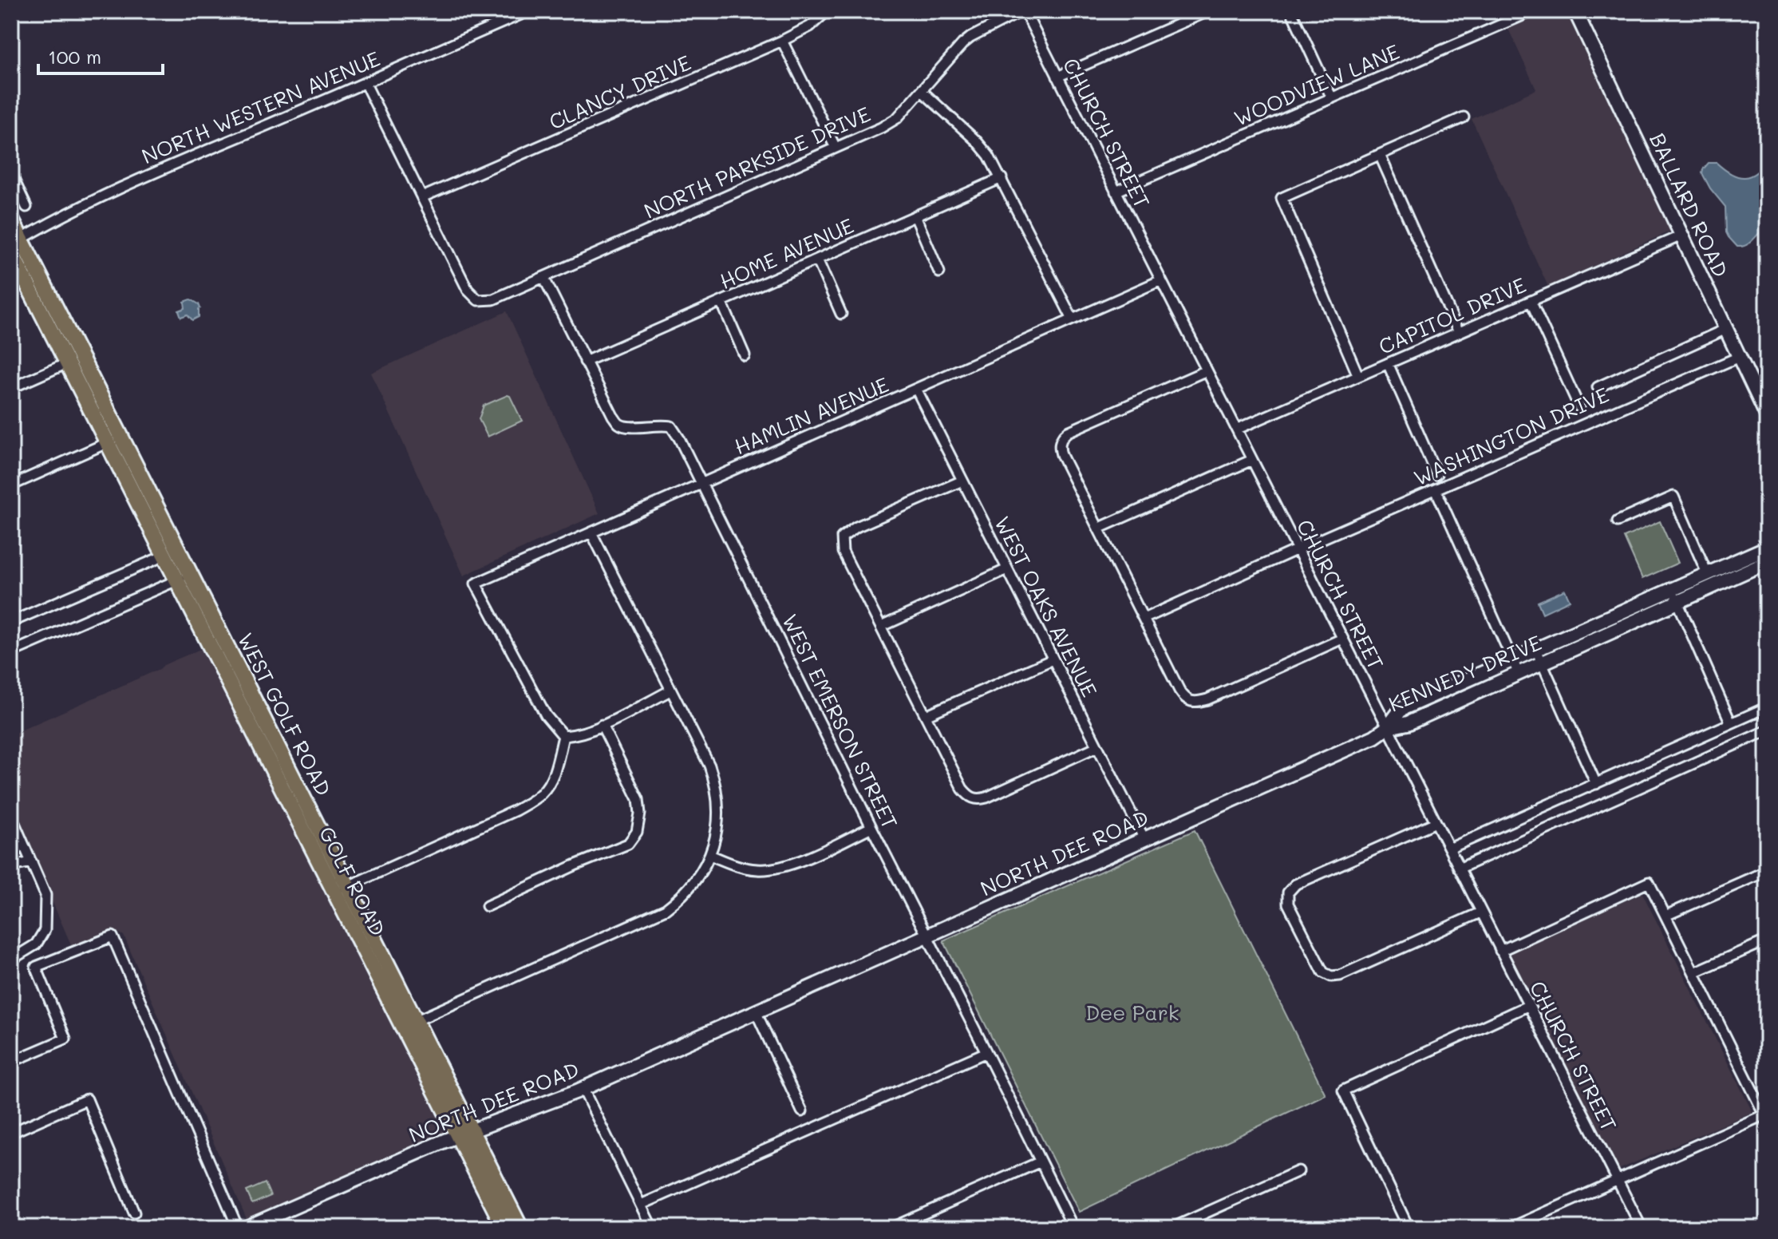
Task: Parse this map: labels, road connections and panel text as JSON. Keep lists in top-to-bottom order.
{
  "streets": {
    "main road": ["WEST GOLF ROAD", "GOLF ROAD"],
    "street": [
      "WOODVIEW LANE",
      "CLANCY DRIVE",
      "NORTH WESTERN AVENUE",
      "CHURCH STREET",
      "NORTH PARKSIDE DRIVE",
      "BALLARD ROAD",
      "HOME AVENUE",
      "CAPITOL DRIVE",
      "HAMLIN AVENUE",
      "WASHINGTON DRIVE",
      "WEST OAKS AVENUE",
      "KENNEDY DRIVE",
      "WEST EMERSON STREET",
      "NORTH DEE ROAD"
    ]
  },
  "crossings": [
    ["WOODVIEW LANE", "CHURCH STREET"],
    ["CLANCY DRIVE", "NORTH PARKSIDE DRIVE"],
    ["NORTH WESTERN AVENUE", "WEST GOLF ROAD"],
    ["CHURCH STREET", "NORTH PARKSIDE DRIVE"],
    ["CHURCH STREET", "CAPITOL DRIVE"],
    ["CHURCH STREET", "HAMLIN AVENUE"],
    ["CHURCH STREET", "WASHINGTON DRIVE"],
    ["CHURCH STREET", "KENNEDY DRIVE"],
    ["CHURCH STREET", "NORTH DEE ROAD"],
    ["NORTH PARKSIDE DRIVE", "WEST EMERSON STREET"],
    ["BALLARD ROAD", "CAPITOL DRIVE"],
    ["BALLARD ROAD", "WASHINGTON DRIVE"],
    ["HOME AVENUE", "WEST EMERSON STREET"],
    ["HAMLIN AVENUE", "WEST OAKS AVENUE"],
    ["HAMLIN AVENUE", "WEST EMERSON STREET"],
    ["WEST OAKS AVENUE", "NORTH DEE ROAD"],
    ["KENNEDY DRIVE", "NORTH DEE ROAD"],
    ["WEST GOLF ROAD", "NORTH DEE ROAD"],
    ["WEST GOLF ROAD", "GOLF ROAD"],
    ["WEST EMERSON STREET", "NORTH DEE ROAD"]
  ],
  "parks": ["Dee Park"],
  "scale_bar": "100 m"
}
